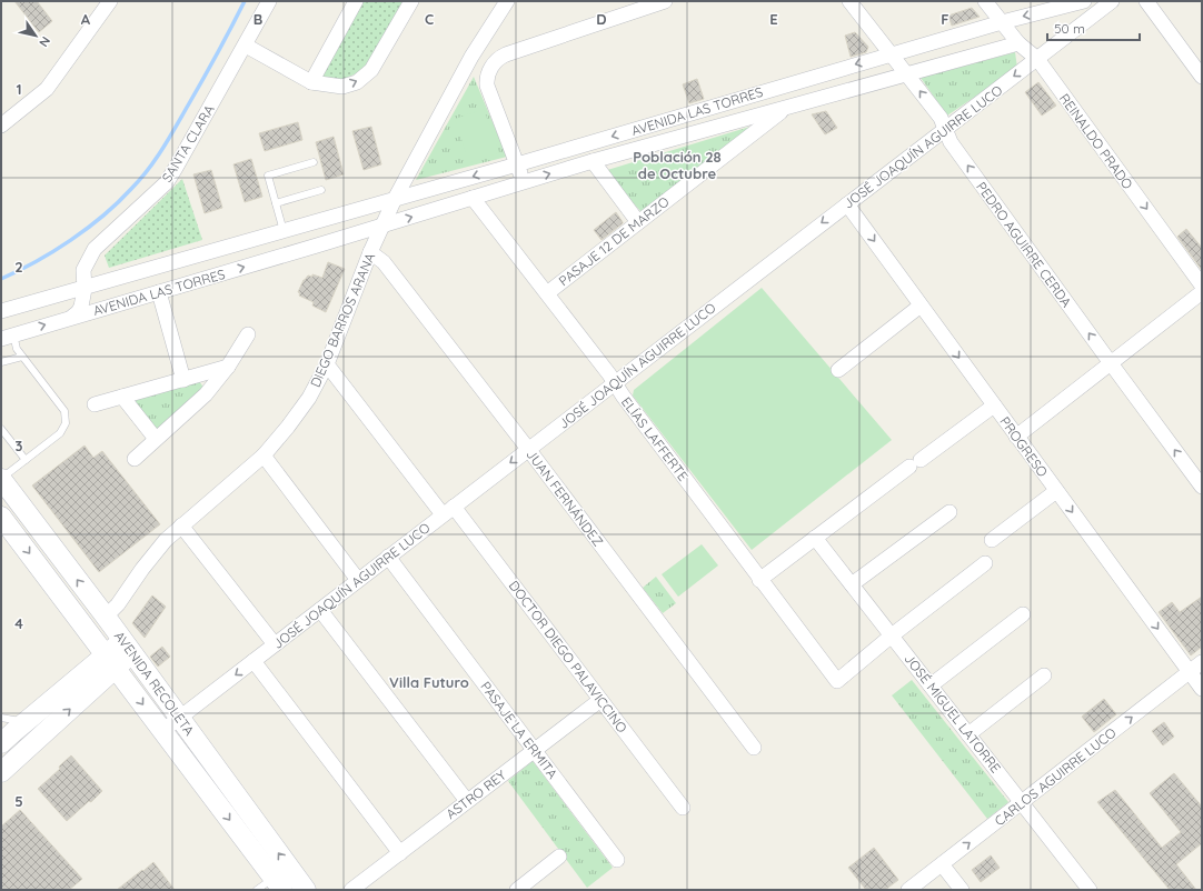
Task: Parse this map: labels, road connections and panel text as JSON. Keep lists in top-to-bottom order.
{
  "streets": {
    "main road": ["AVENIDA RECOLETA"],
    "street": [
      "AVENIDA LAS TORRES",
      "REINALDO PRADO",
      "SANTA CLARA",
      "JOSÉ JOAQUÍN AGUIRRE LUCO",
      "PASAJE 12 DE MARZO",
      "PEDRO AGUIRRE CERDA",
      "DIEGO BARROS ARANA",
      "ELÍAS LAFFERTE",
      "PROGRESO",
      "JUAN FERNÁNDEZ",
      "DOCTOR DIEGO PALAVICCINO",
      "JOSÉ MIGUEL LATORRE",
      "PASAJE LA ERMITA",
      "CARLOS AGUIRRE LUCO",
      "ASTRO REY"
    ]
  },
  "crossings": [
    ["AVENIDA LAS TORRES", "REINALDO PRADO"],
    ["AVENIDA LAS TORRES", "SANTA CLARA"],
    ["AVENIDA LAS TORRES", "PASAJE 12 DE MARZO"],
    ["AVENIDA LAS TORRES", "PEDRO AGUIRRE CERDA"],
    ["AVENIDA LAS TORRES", "DIEGO BARROS ARANA"],
    ["AVENIDA LAS TORRES", "ELÍAS LAFFERTE"],
    ["REINALDO PRADO", "JOSÉ JOAQUÍN AGUIRRE LUCO"],
    ["JOSÉ JOAQUÍN AGUIRRE LUCO", "PEDRO AGUIRRE CERDA"],
    ["JOSÉ JOAQUÍN AGUIRRE LUCO", "ELÍAS LAFFERTE"],
    ["JOSÉ JOAQUÍN AGUIRRE LUCO", "PROGRESO"],
    ["JOSÉ JOAQUÍN AGUIRRE LUCO", "JUAN FERNÁNDEZ"],
    ["JOSÉ JOAQUÍN AGUIRRE LUCO", "DOCTOR DIEGO PALAVICCINO"],
    ["JOSÉ JOAQUÍN AGUIRRE LUCO", "AVENIDA RECOLETA"],
    ["JOSÉ JOAQUÍN AGUIRRE LUCO", "PASAJE LA ERMITA"],
    ["PASAJE 12 DE MARZO", "ELÍAS LAFFERTE"],
    ["DIEGO BARROS ARANA", "JUAN FERNÁNDEZ"],
    ["DIEGO BARROS ARANA", "DOCTOR DIEGO PALAVICCINO"],
    ["DIEGO BARROS ARANA", "AVENIDA RECOLETA"],
    ["ELÍAS LAFFERTE", "JOSÉ MIGUEL LATORRE"],
    ["PROGRESO", "CARLOS AGUIRRE LUCO"],
    ["DOCTOR DIEGO PALAVICCINO", "ASTRO REY"],
    ["JOSÉ MIGUEL LATORRE", "CARLOS AGUIRRE LUCO"],
    ["PASAJE LA ERMITA", "ASTRO REY"]
  ],
  "one_way": ["JOSÉ JOAQUÍN AGUIRRE LUCO", "PEDRO AGUIRRE CERDA", "PROGRESO"],
  "districts": ["Población 28 de Octubre", "Villa Futuro"],
  "scale_bar": "50 m",
  "north": "bottom right",
  "grid": {
    "columns": [
      "A",
      "B",
      "C",
      "D",
      "E",
      "F"
    ],
    "rows": [
      "1",
      "2",
      "3",
      "4",
      "5"
    ]
  }
}
